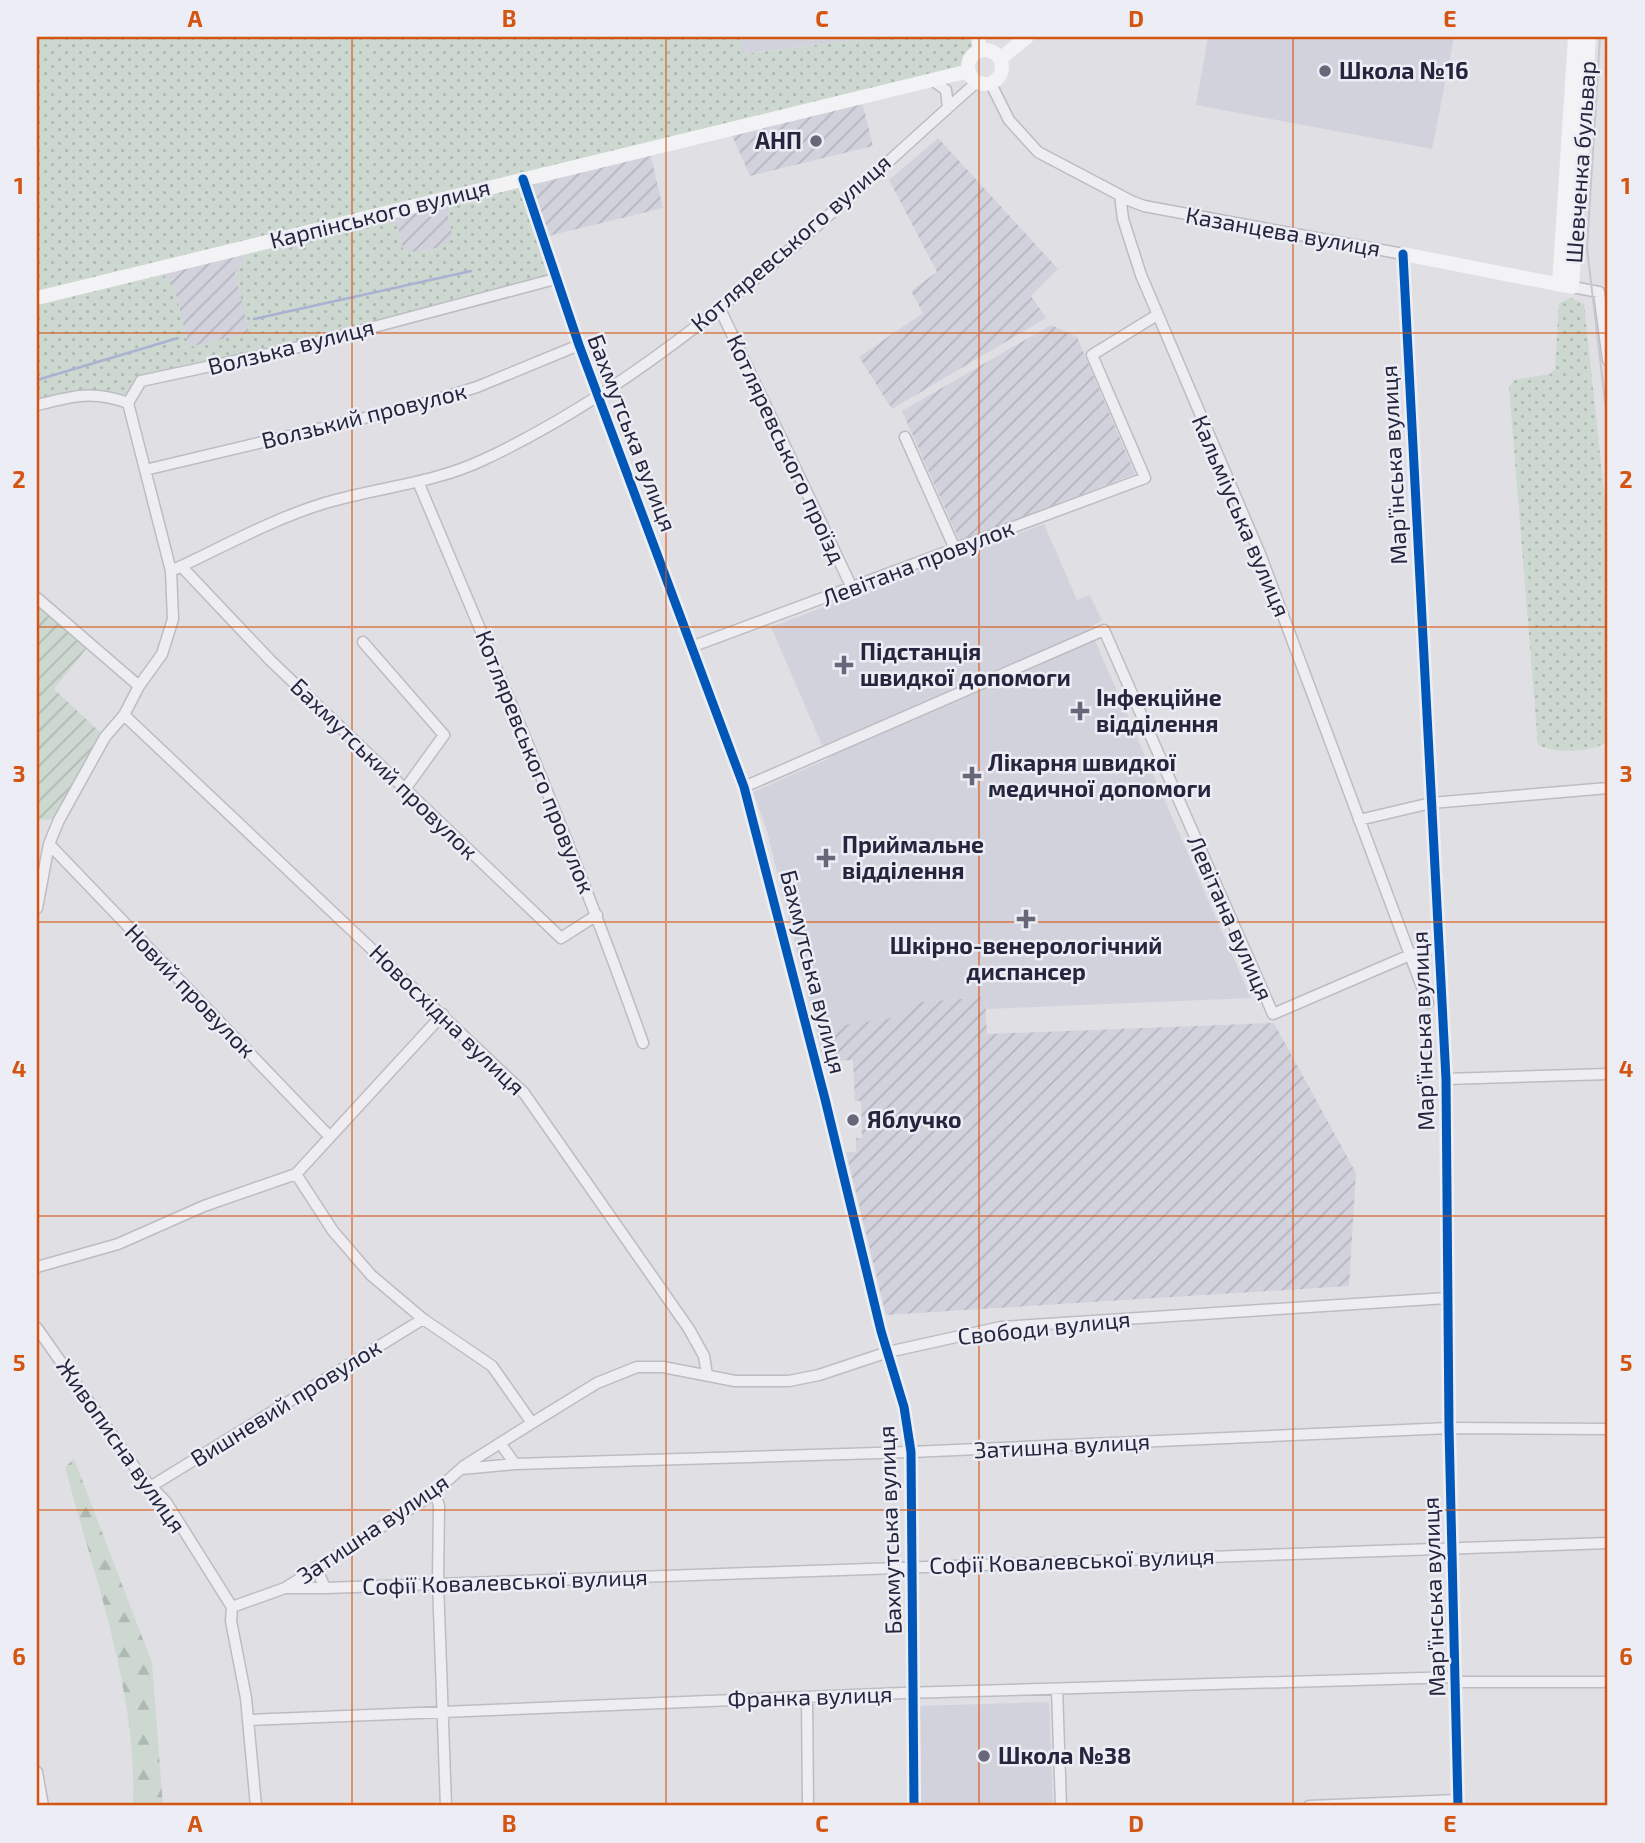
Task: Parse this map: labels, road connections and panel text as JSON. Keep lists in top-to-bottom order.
{
  "streets": {
    "street": [
      "Шевченка бульвар",
      "Карпінського вулиця",
      "Казанцева вулиця",
      "Котляревського вулиця",
      "Волзька вулиця",
      "Волзький провулок",
      "Бахмутська вулиця",
      "Котляревського проїзд",
      "Мар'їнська вулиця",
      "Кальміуська вулиця",
      "Левітана провулок",
      "Котляревського провулок",
      "Бахмутський провулок",
      "Левітана вулиця",
      "Новий провулок",
      "Новосхідна вулиця",
      "Свободи вулиця",
      "Вишневий провулок",
      "Живописна вулиця",
      "Затишна вулиця",
      "Софії Ковалевської вулиця",
      "Франка вулиця"
    ]
  },
  "crossings": [
    ["Шевченка бульвар", "Казанцева вулиця"],
    ["Карпінського вулиця", "Котляревського вулиця"],
    ["Карпінського вулиця", "Бахмутська вулиця"],
    ["Казанцева вулиця", "Мар'їнська вулиця"],
    ["Казанцева вулиця", "Кальміуська вулиця"],
    ["Котляревського вулиця", "Бахмутська вулиця"],
    ["Котляревського вулиця", "Котляревського проїзд"],
    ["Котляревського вулиця", "Котляревського провулок"],
    ["Котляревського вулиця", "Бахмутський провулок"],
    ["Волзька вулиця", "Бахмутська вулиця"],
    ["Волзький провулок", "Бахмутська вулиця"],
    ["Бахмутська вулиця", "Левітана провулок"],
    ["Бахмутська вулиця", "Левітана вулиця"],
    ["Бахмутська вулиця", "Свободи вулиця"],
    ["Бахмутська вулиця", "Затишна вулиця"],
    ["Бахмутська вулиця", "Софії Ковалевської вулиця"],
    ["Бахмутська вулиця", "Франка вулиця"],
    ["Котляревського проїзд", "Левітана провулок"],
    ["Мар'їнська вулиця", "Левітана вулиця"],
    ["Мар'їнська вулиця", "Свободи вулиця"],
    ["Мар'їнська вулиця", "Затишна вулиця"],
    ["Мар'їнська вулиця", "Софії Ковалевської вулиця"],
    ["Мар'їнська вулиця", "Франка вулиця"],
    ["Кальміуська вулиця", "Левітана провулок"],
    ["Кальміуська вулиця", "Левітана вулиця"],
    ["Котляревського провулок", "Бахмутський провулок"],
    ["Новосхідна вулиця", "Свободи вулиця"],
    ["Свободи вулиця", "Затишна вулиця"],
    ["Вишневий провулок", "Живописна вулиця"],
    ["Живописна вулиця", "Софії Ковалевської вулиця"],
    ["Живописна вулиця", "Франка вулиця"],
    ["Затишна вулиця", "Софії Ковалевської вулиця"]
  ],
  "places": {
    "other": [
      "Школа №16",
      "АНП",
      "Яблучко",
      "Школа №38"
    ],
    "health": [
      "Підстанція швидкої допомоги",
      "Інфекційне відділення",
      "Лікарня швидкої медичної допомоги",
      "Приймальне відділення",
      "Шкірно-венерологічний диспансер"
    ]
  },
  "grid": {
    "columns": [
      "A",
      "B",
      "C",
      "D",
      "E"
    ],
    "rows": [
      "1",
      "2",
      "3",
      "4",
      "5",
      "6"
    ]
  }
}
